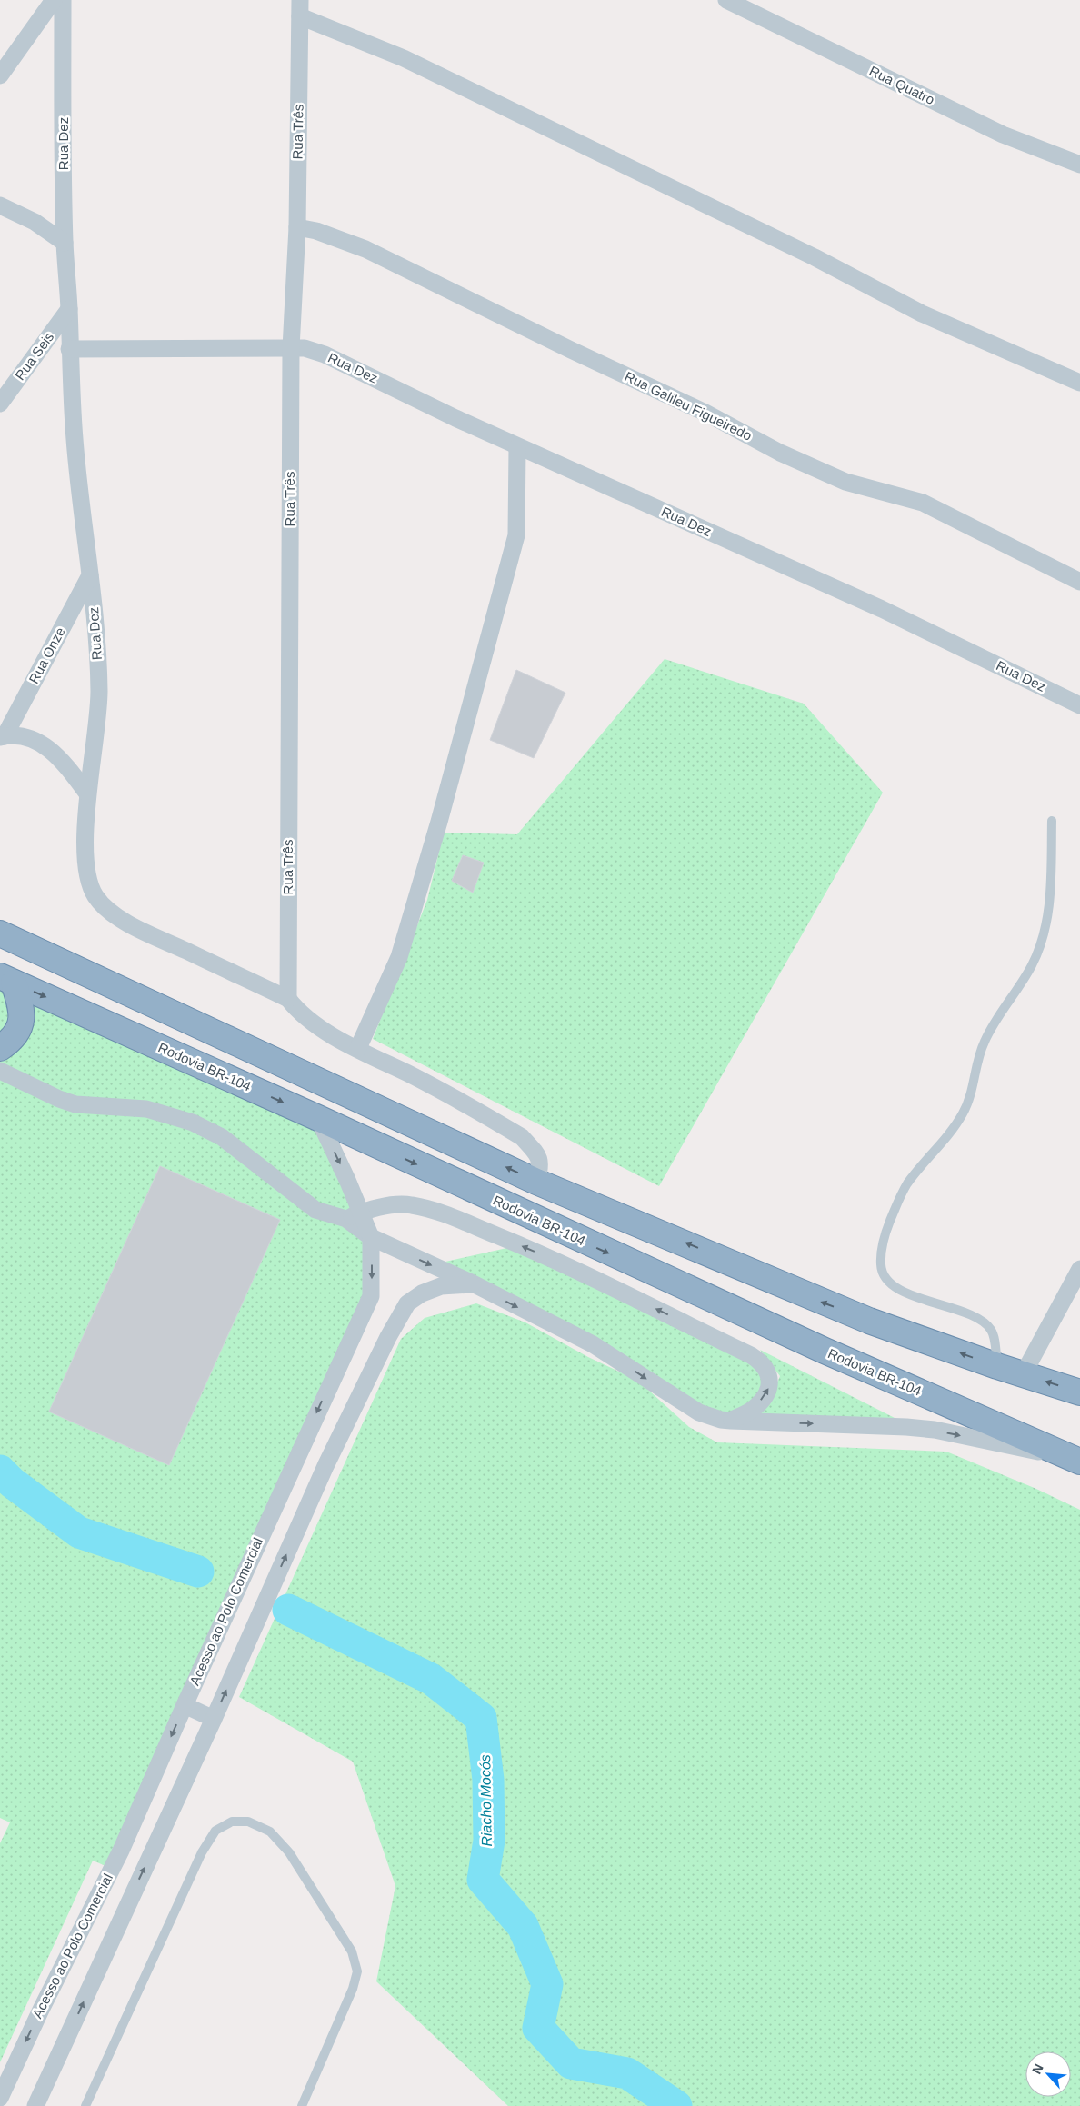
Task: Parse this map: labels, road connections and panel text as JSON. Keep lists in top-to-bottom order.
{
  "streets": {
    "highway": ["Rodovia BR-104"],
    "street": [
      "Rua Quatro",
      "Rua Três",
      "Rua Dez",
      "Rua Seis",
      "Rua Galileu Figueiredo",
      "Rua Onze",
      "Acesso ao Polo Comercial"
    ]
  },
  "crossings": [
    ["Rua Três", "Rua Dez"],
    ["Rua Três", "Rua Galileu Figueiredo"],
    ["Rua Dez", "Rua Seis"],
    ["Rua Dez", "Rua Onze"],
    ["Rodovia BR-104", "Acesso ao Polo Comercial"]
  ],
  "water": ["Riacho Mocós"],
  "north": "top left"
}
